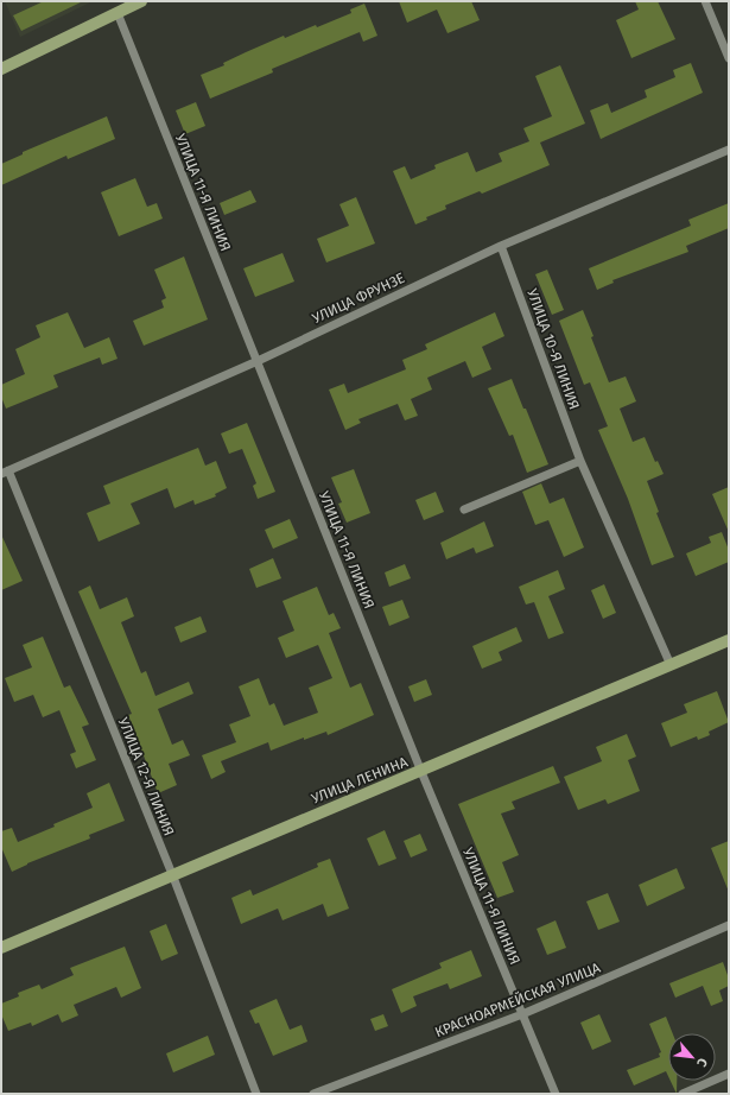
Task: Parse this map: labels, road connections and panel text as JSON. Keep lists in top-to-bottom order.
{
  "streets": {
    "main road": ["УЛИЦА ЛЕНИНА"],
    "street": [
      "УЛИЦА 11-Я ЛИНИЯ",
      "УЛИЦА ФРУНЗЕ",
      "УЛИЦА 10-Я ЛИНИЯ",
      "УЛИЦА 12-Я ЛИНИЯ",
      "КРАСНОАРМЕЙСКАЯ УЛИЦА"
    ]
  },
  "crossings": [
    ["УЛИЦА 11-Я ЛИНИЯ", "УЛИЦА ФРУНЗЕ"],
    ["УЛИЦА 11-Я ЛИНИЯ", "УЛИЦА ЛЕНИНА"],
    ["УЛИЦА 11-Я ЛИНИЯ", "КРАСНОАРМЕЙСКАЯ УЛИЦА"],
    ["УЛИЦА ФРУНЗЕ", "УЛИЦА 10-Я ЛИНИЯ"],
    ["УЛИЦА ФРУНЗЕ", "УЛИЦА 12-Я ЛИНИЯ"],
    ["УЛИЦА 10-Я ЛИНИЯ", "УЛИЦА ЛЕНИНА"],
    ["УЛИЦА 12-Я ЛИНИЯ", "УЛИЦА ЛЕНИНА"]
  ],
  "north": "bottom right"
}
